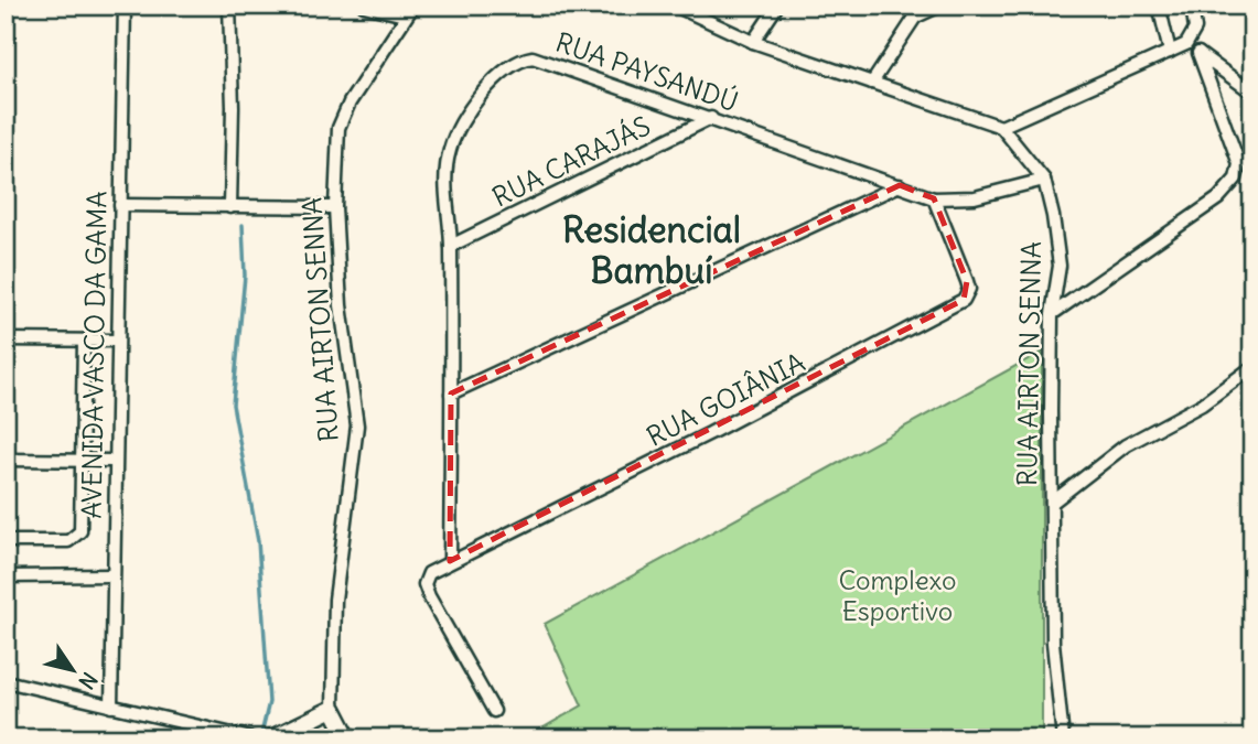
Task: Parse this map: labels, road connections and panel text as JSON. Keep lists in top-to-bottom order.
{
  "streets": {
    "street": [
      "RUA PAYSANDÚ",
      "RUA CARAJÁS",
      "RUA AIRTON SENNA",
      "AVENIDA VASCO DA GAMA",
      "RUA GOIÂNIA"
    ]
  },
  "crossings": [
    ["RUA PAYSANDÚ", "RUA CARAJÁS"],
    ["RUA PAYSANDÚ", "RUA AIRTON SENNA"],
    ["RUA PAYSANDÚ", "RUA GOIÂNIA"]
  ],
  "districts": ["Residencial Bambuí"],
  "parks": ["Complexo Esportivo"],
  "north": "bottom right"
}
